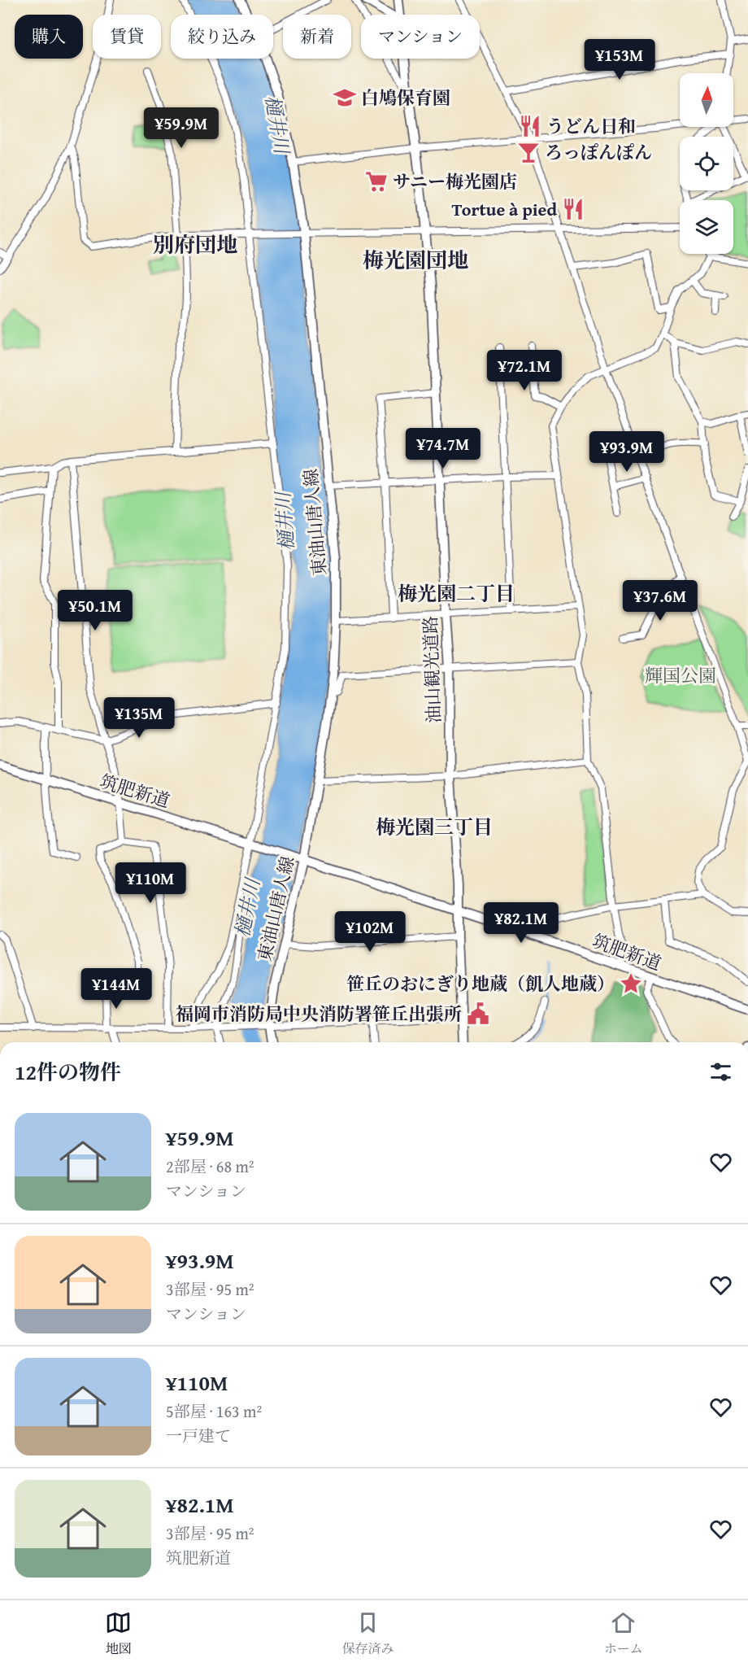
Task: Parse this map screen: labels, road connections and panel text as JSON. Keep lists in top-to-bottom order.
{
  "streets": {
    "street": ["東油山唐人線", "油山観光道路", "筑肥新道"]
  },
  "crossings": [
    ["東油山唐人線", "筑肥新道"],
    ["油山観光道路", "筑肥新道"]
  ],
  "districts": [
    "別府団地",
    "梅光園団地",
    "梅光園二丁目",
    "梅光園三丁目"
  ],
  "water": ["樋井川"],
  "parks": ["輝国公園"],
  "places": {
    "school or university": ["白鳩保育園"],
    "restaurant": ["うどん日和", "Tortue à pied"],
    "bar": ["ろっぽんぽん"],
    "supermarket": ["サニー梅光園店"],
    "place": ["笹丘のおにぎり地蔵（飢人地蔵）"],
    "public building": ["福岡市消防局中央消防署笹丘出張所"]
  },
  "north": "top",
  "page": {
    "chip": [
      "購入",
      "賃貸",
      "絞り込み",
      "新着",
      "マンション"
    ],
    "price": [
      "¥153M",
      "¥59.9M",
      "¥72.1M",
      "¥74.7M",
      "¥93.9M",
      "¥37.6M",
      "¥50.1M",
      "¥135M",
      "¥110M",
      "¥82.1M",
      "¥102M",
      "¥144M"
    ],
    "heading": "12件の物件",
    "list": [
      {
        "name": "¥59.9M",
        "note": "2部屋 · 68 m² · マンション"
      },
      {
        "name": "¥93.9M",
        "note": "3部屋 · 95 m² · マンション"
      },
      {
        "name": "¥110M",
        "note": "5部屋 · 163 m² · 一戸建て"
      },
      {
        "name": "¥82.1M",
        "note": "3部屋 · 95 m² · 筑肥新道"
      }
    ],
    "tabs": ["地図", "保存済み", "ホーム"]
  }
}
